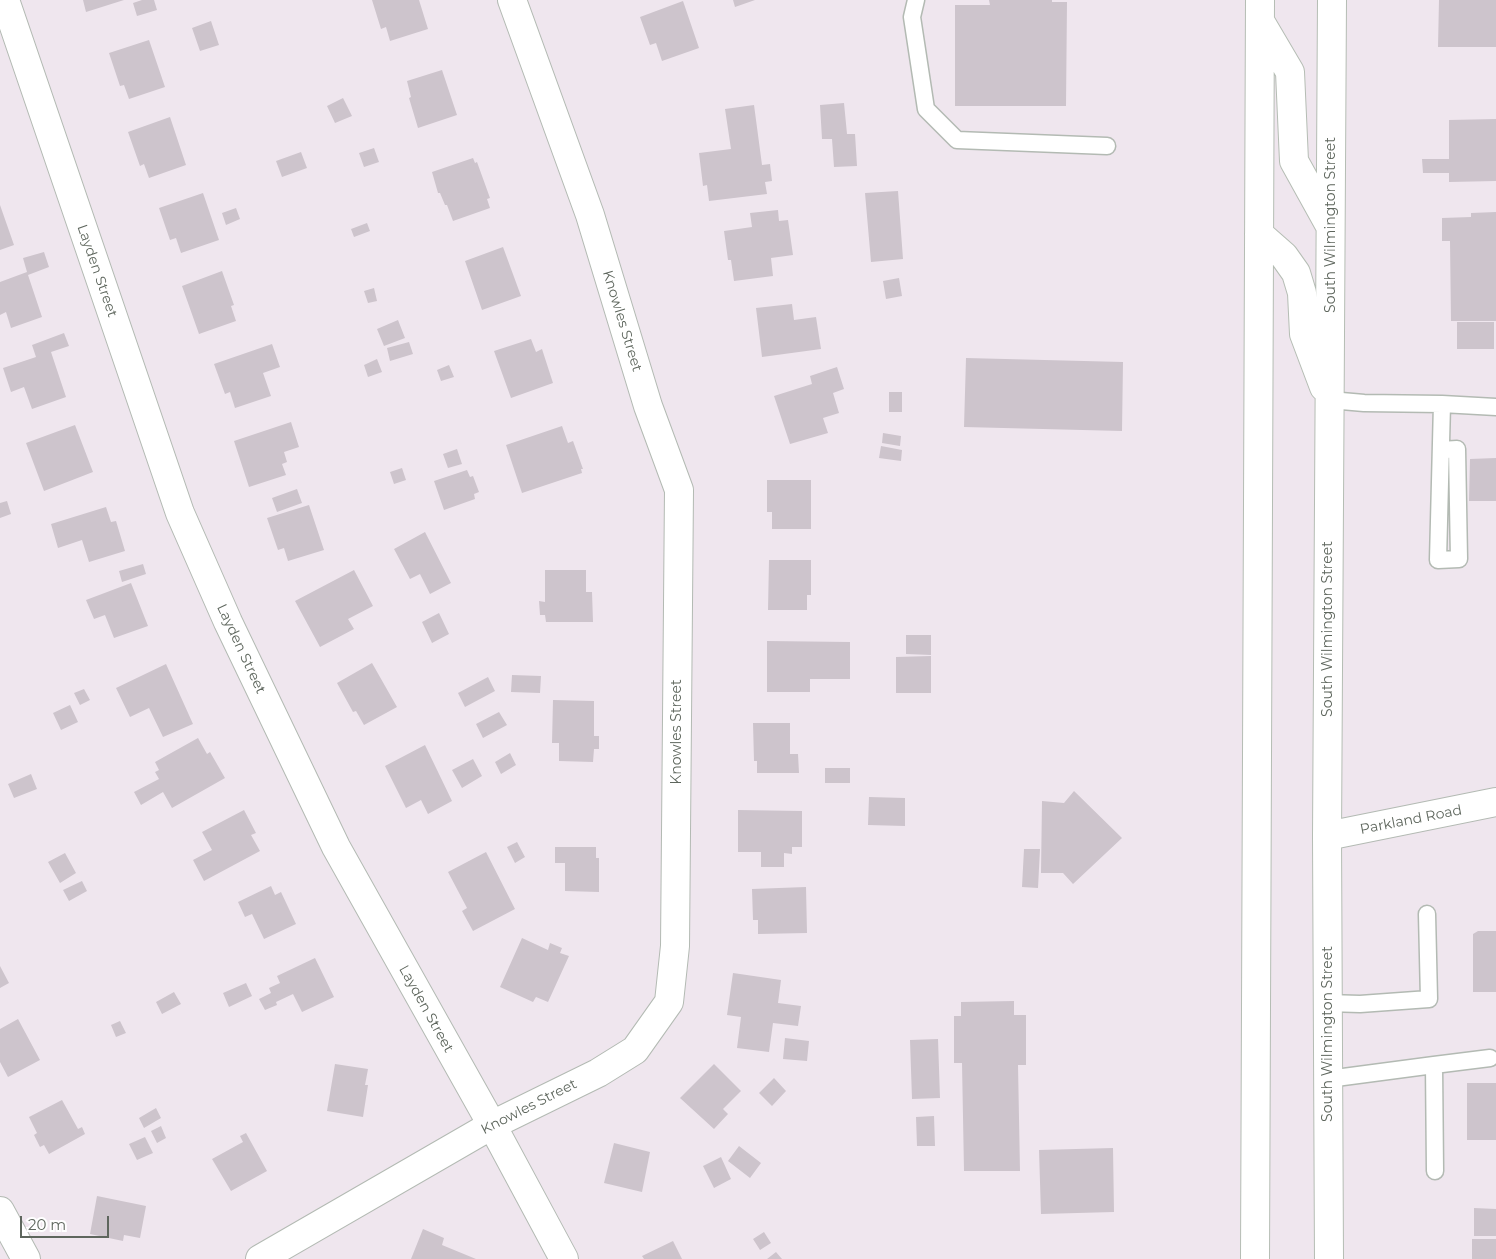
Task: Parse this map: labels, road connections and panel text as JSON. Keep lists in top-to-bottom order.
{
  "streets": {
    "street": [
      "South Wilmington Street",
      "Layden Street",
      "Knowles Street",
      "Parkland Road"
    ]
  },
  "crossings": [
    ["South Wilmington Street", "Parkland Road"],
    ["Layden Street", "Knowles Street"]
  ],
  "scale_bar": "20 m"
}
